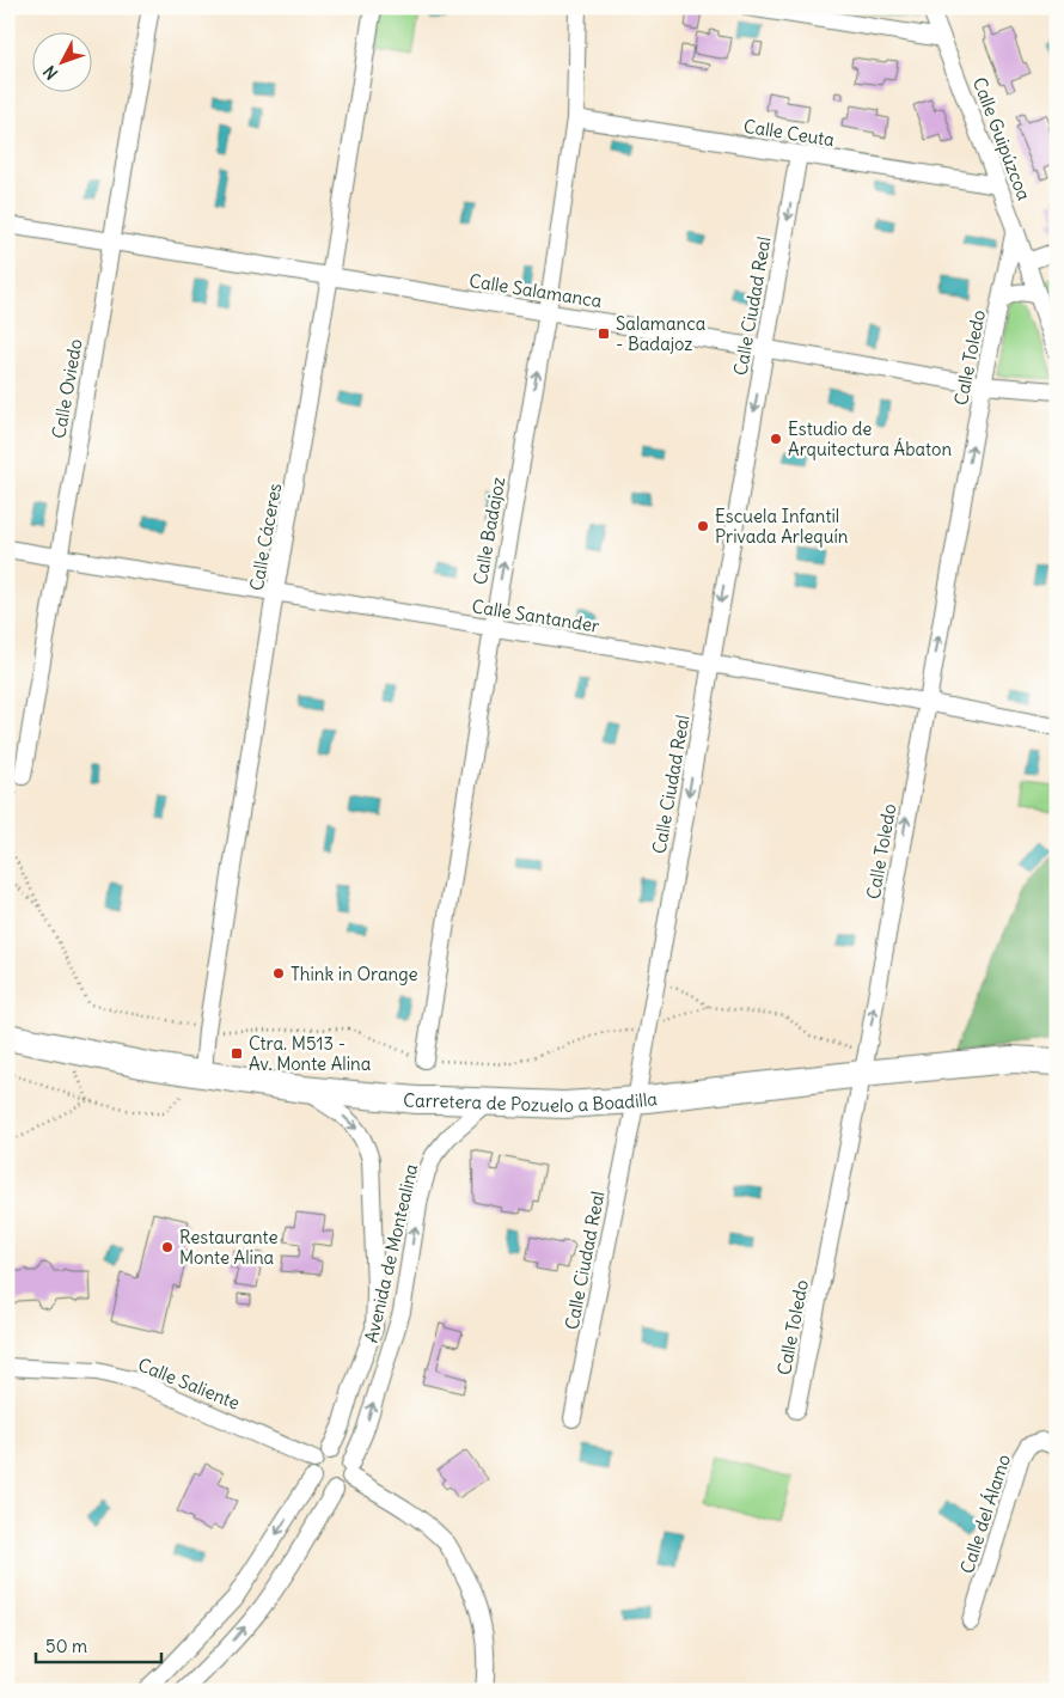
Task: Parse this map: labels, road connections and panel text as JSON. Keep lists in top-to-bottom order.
{
  "streets": {
    "main road": ["Carretera de Pozuelo a Boadilla"],
    "street": [
      "Calle Ceuta",
      "Calle Guipúzcoa",
      "Calle Salamanca",
      "Calle Ciudad Real",
      "Calle Toledo",
      "Calle Oviedo",
      "Calle Badajoz",
      "Calle Cáceres",
      "Calle Santander",
      "Avenida de Montealina",
      "Calle Saliente",
      "Calle del Álamo"
    ]
  },
  "crossings": [
    ["Calle Ceuta", "Calle Guipúzcoa"],
    ["Calle Ceuta", "Calle Ciudad Real"],
    ["Calle Ceuta", "Calle Badajoz"],
    ["Calle Guipúzcoa", "Calle Toledo"],
    ["Calle Salamanca", "Calle Ciudad Real"],
    ["Calle Salamanca", "Calle Toledo"],
    ["Calle Salamanca", "Calle Oviedo"],
    ["Calle Salamanca", "Calle Badajoz"],
    ["Calle Salamanca", "Calle Cáceres"],
    ["Calle Ciudad Real", "Calle Santander"],
    ["Calle Ciudad Real", "Carretera de Pozuelo a Boadilla"],
    ["Calle Toledo", "Calle Santander"],
    ["Calle Toledo", "Carretera de Pozuelo a Boadilla"],
    ["Calle Oviedo", "Calle Santander"],
    ["Calle Badajoz", "Calle Santander"],
    ["Calle Cáceres", "Calle Santander"],
    ["Calle Cáceres", "Carretera de Pozuelo a Boadilla"],
    ["Carretera de Pozuelo a Boadilla", "Avenida de Montealina"],
    ["Avenida de Montealina", "Calle Saliente"]
  ],
  "one_way": ["Calle Ciudad Real", "Calle Toledo"],
  "places": {
    "transit": ["Salamanca - Badajoz", "Ctra. M513 - Av. Monte Alina"],
    "other": [
      "Estudio de Arquitectura Ábaton",
      "Escuela Infantil Privada Arlequín",
      "Think in Orange",
      "Restaurante Monte Alina"
    ]
  },
  "scale_bar": "50 m",
  "north": "bottom left"
}
